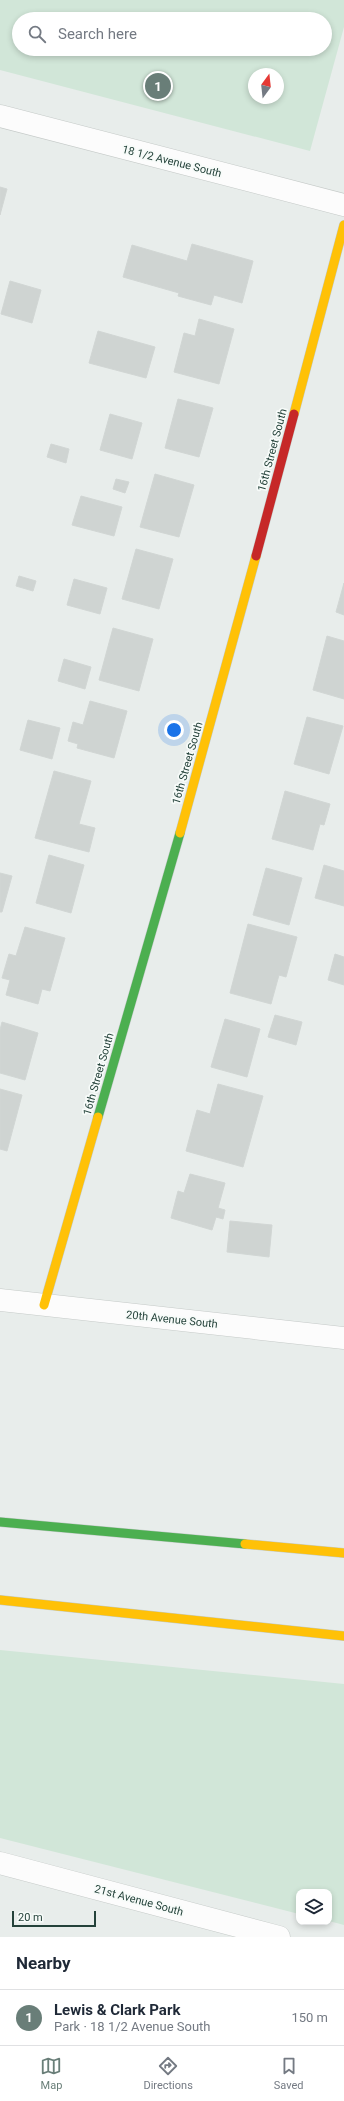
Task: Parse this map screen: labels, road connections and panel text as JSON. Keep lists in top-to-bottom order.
{
  "streets": {
    "main road": ["16th Street South"],
    "street": ["18 1/2 Avenue South", "20th Avenue South", "21st Avenue South"]
  },
  "crossings": [
    ["16th Street South", "20th Avenue South"]
  ],
  "scale_bar": "20 m",
  "north": "top",
  "page": {
    "search": "Search here",
    "pins": "1",
    "scale": "20 m",
    "heading": "Nearby",
    "list": [
      {
        "mark": "1",
        "name": "Lewis & Clark Park",
        "note": "Park · 18 1/2 Avenue South",
        "value": "150 m"
      }
    ],
    "nav": ["Map", "Directions", "Saved"]
  }
}
